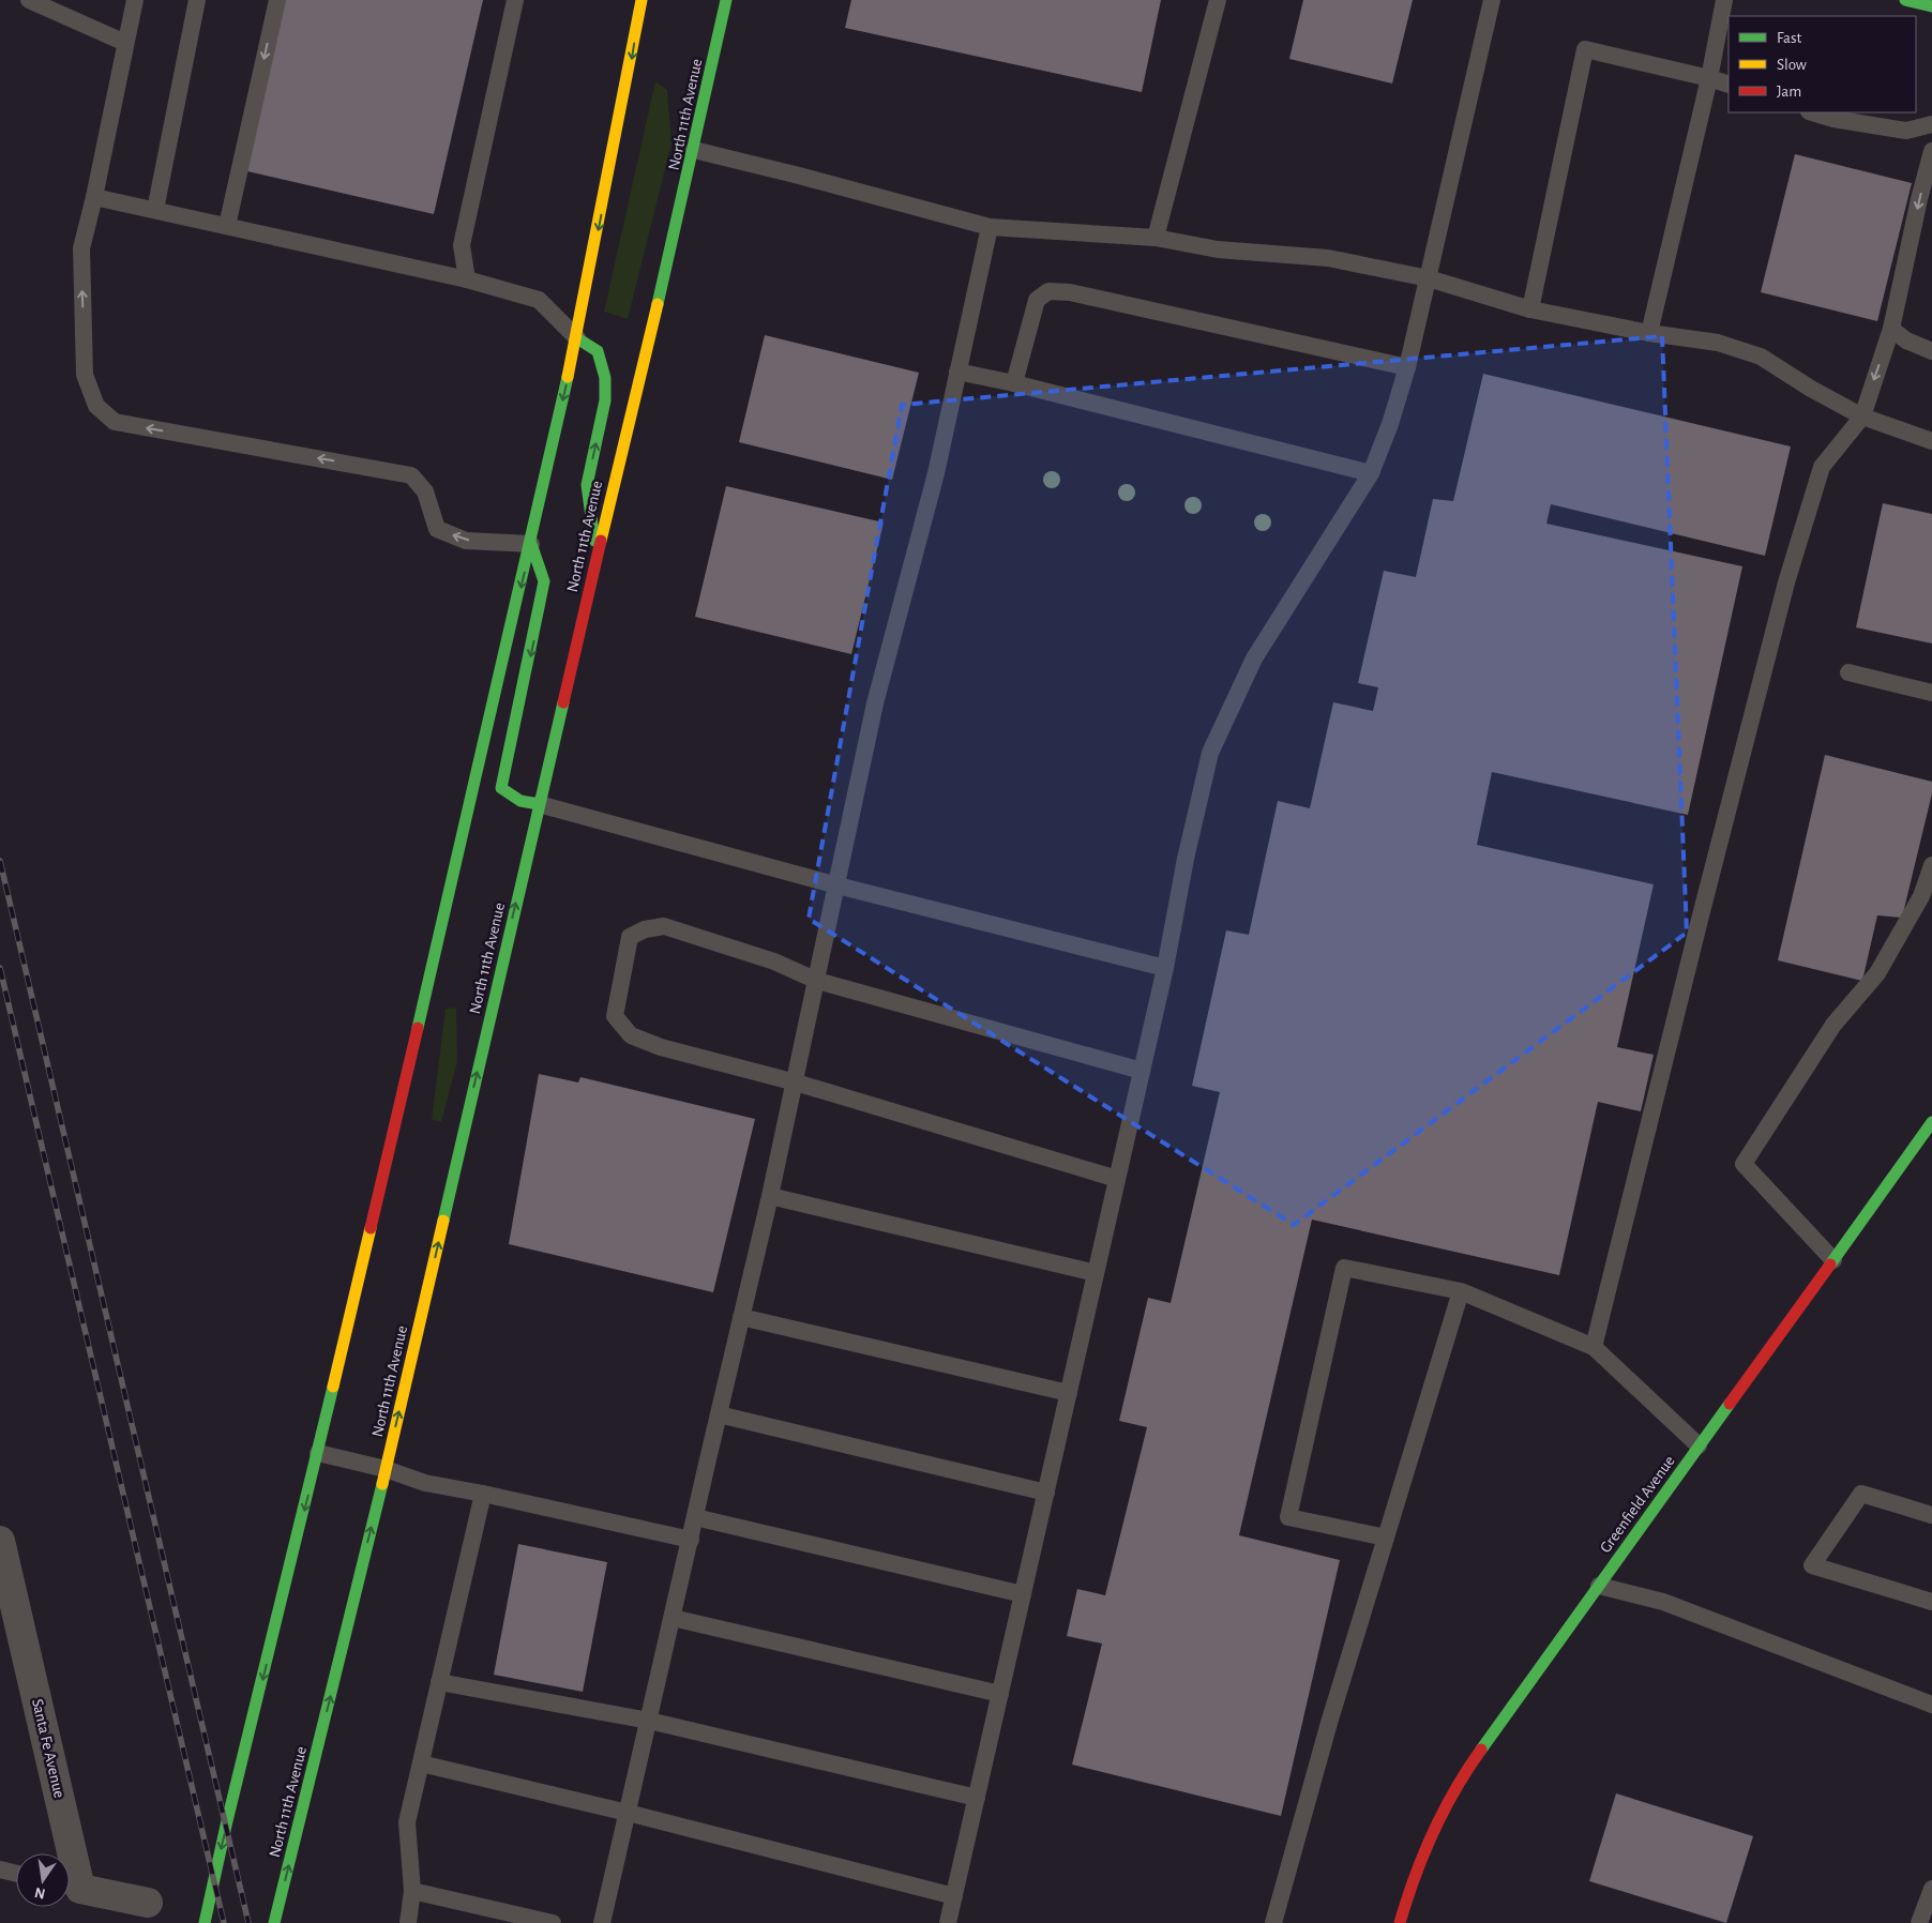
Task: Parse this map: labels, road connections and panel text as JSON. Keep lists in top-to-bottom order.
{
  "streets": {
    "main road": ["North 11th Avenue", "Greenfield Avenue"],
    "street": ["Santa Fe Avenue"]
  },
  "legend": ["Fast", "Slow", "Jam"],
  "north": "bottom"
}
